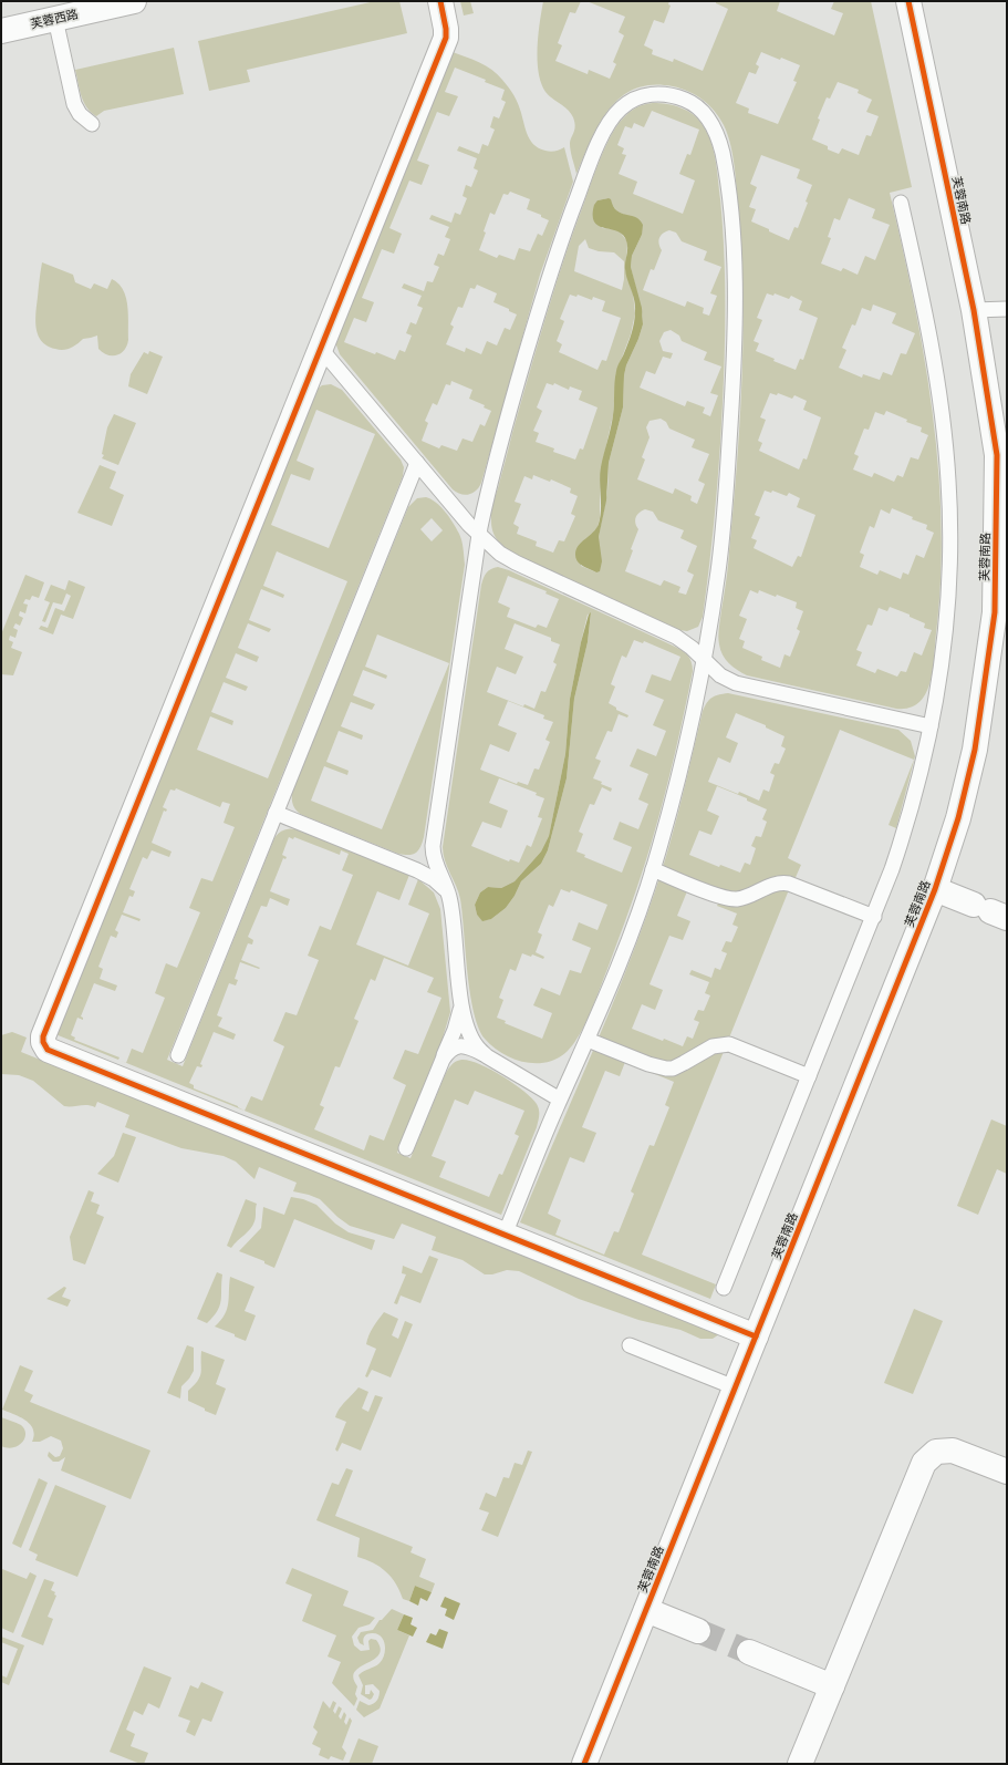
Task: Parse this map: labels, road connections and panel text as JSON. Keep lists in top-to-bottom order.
{
  "streets": {
    "street": ["芙蓉西路", "芙蓉南路"]
  }
}
